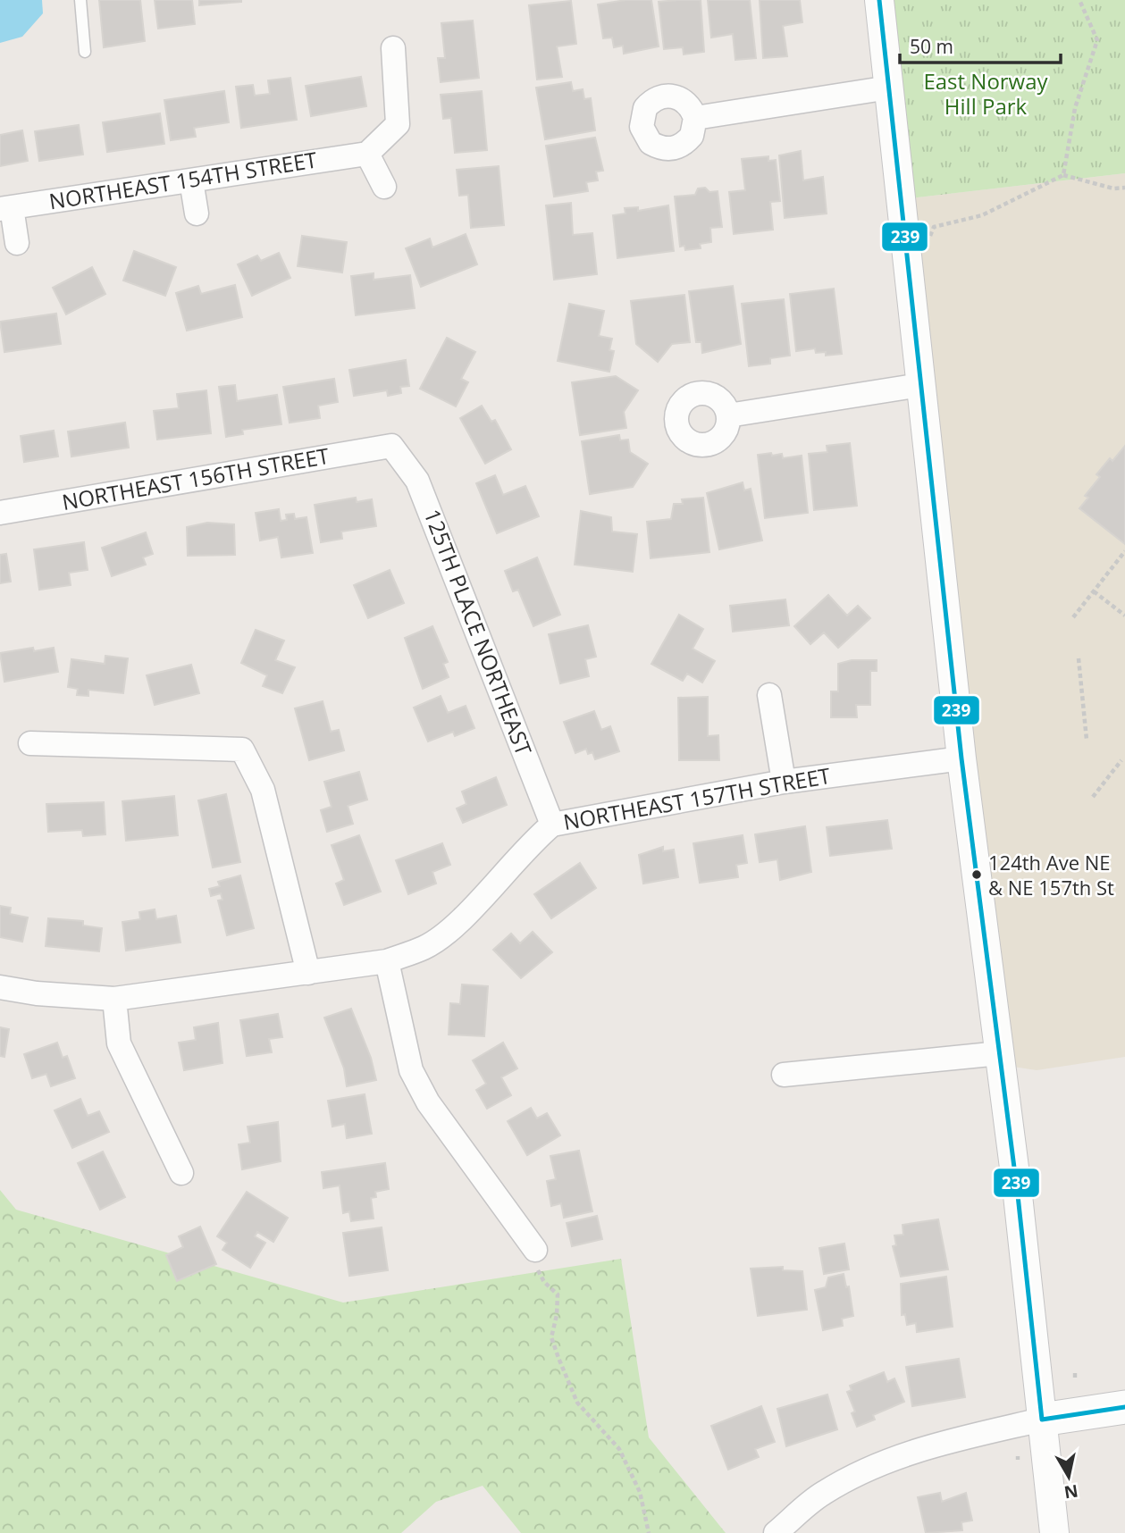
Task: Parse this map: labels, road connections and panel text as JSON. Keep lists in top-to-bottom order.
{
  "streets": {
    "street": [
      "NORTHEAST 154TH STREET",
      "NORTHEAST 156TH STREET",
      "125TH PLACE NORTHEAST",
      "NORTHEAST 157TH STREET"
    ]
  },
  "crossings": [
    ["NORTHEAST 156TH STREET", "125TH PLACE NORTHEAST"],
    ["125TH PLACE NORTHEAST", "NORTHEAST 157TH STREET"]
  ],
  "parks": ["East Norway Hill Park"],
  "places": ["124th Ave NE & NE 157th St"],
  "lines": ["transit line 239"],
  "scale_bar": "50 m",
  "north": "bottom"
}
